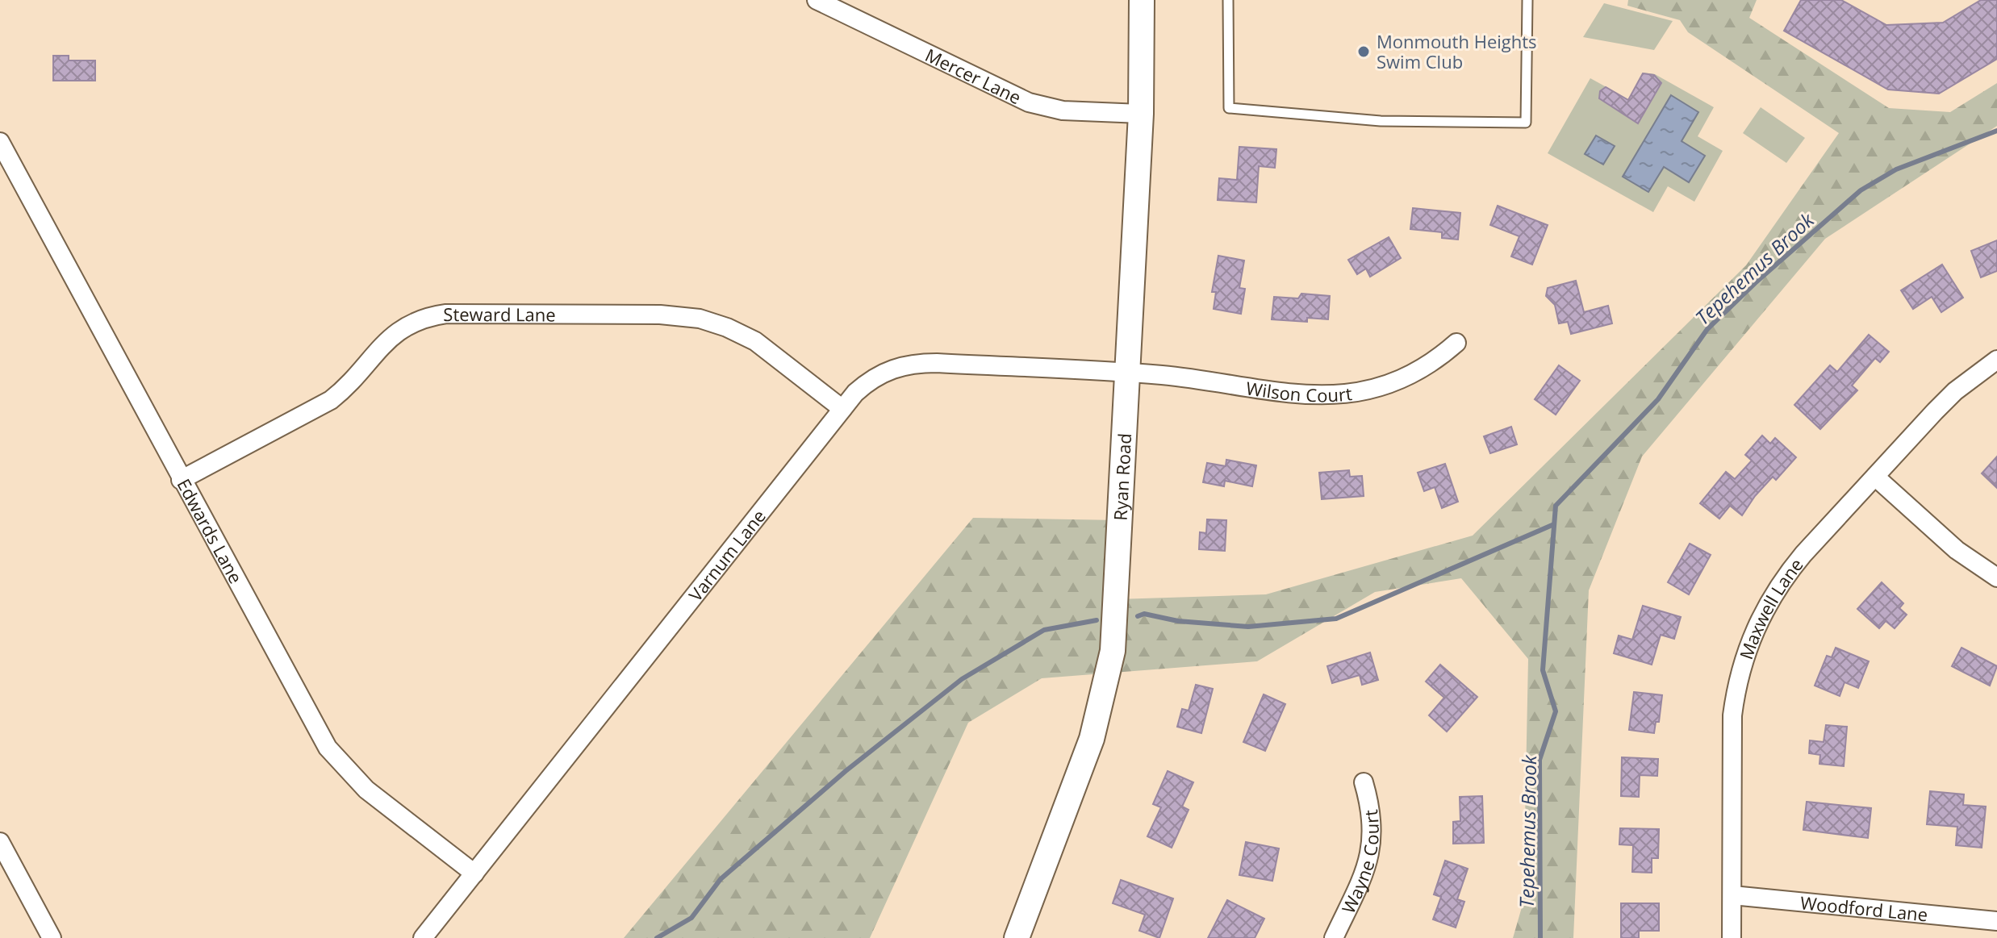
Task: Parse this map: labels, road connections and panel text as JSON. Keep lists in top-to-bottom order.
{
  "streets": {
    "street": [
      "Mercer Lane",
      "Steward Lane",
      "Wilson Court",
      "Ryan Road",
      "Edwards Lane",
      "Varnum Lane",
      "Maxwell Lane",
      "Wayne Court",
      "Woodford Lane"
    ]
  },
  "crossings": [
    ["Mercer Lane", "Ryan Road"],
    ["Steward Lane", "Edwards Lane"],
    ["Steward Lane", "Varnum Lane"],
    ["Wilson Court", "Ryan Road"],
    ["Wilson Court", "Varnum Lane"],
    ["Ryan Road", "Varnum Lane"],
    ["Edwards Lane", "Varnum Lane"],
    ["Maxwell Lane", "Woodford Lane"]
  ],
  "water": ["Tepehemus Brook"],
  "places": ["Monmouth Heights Swim Club"]
}
